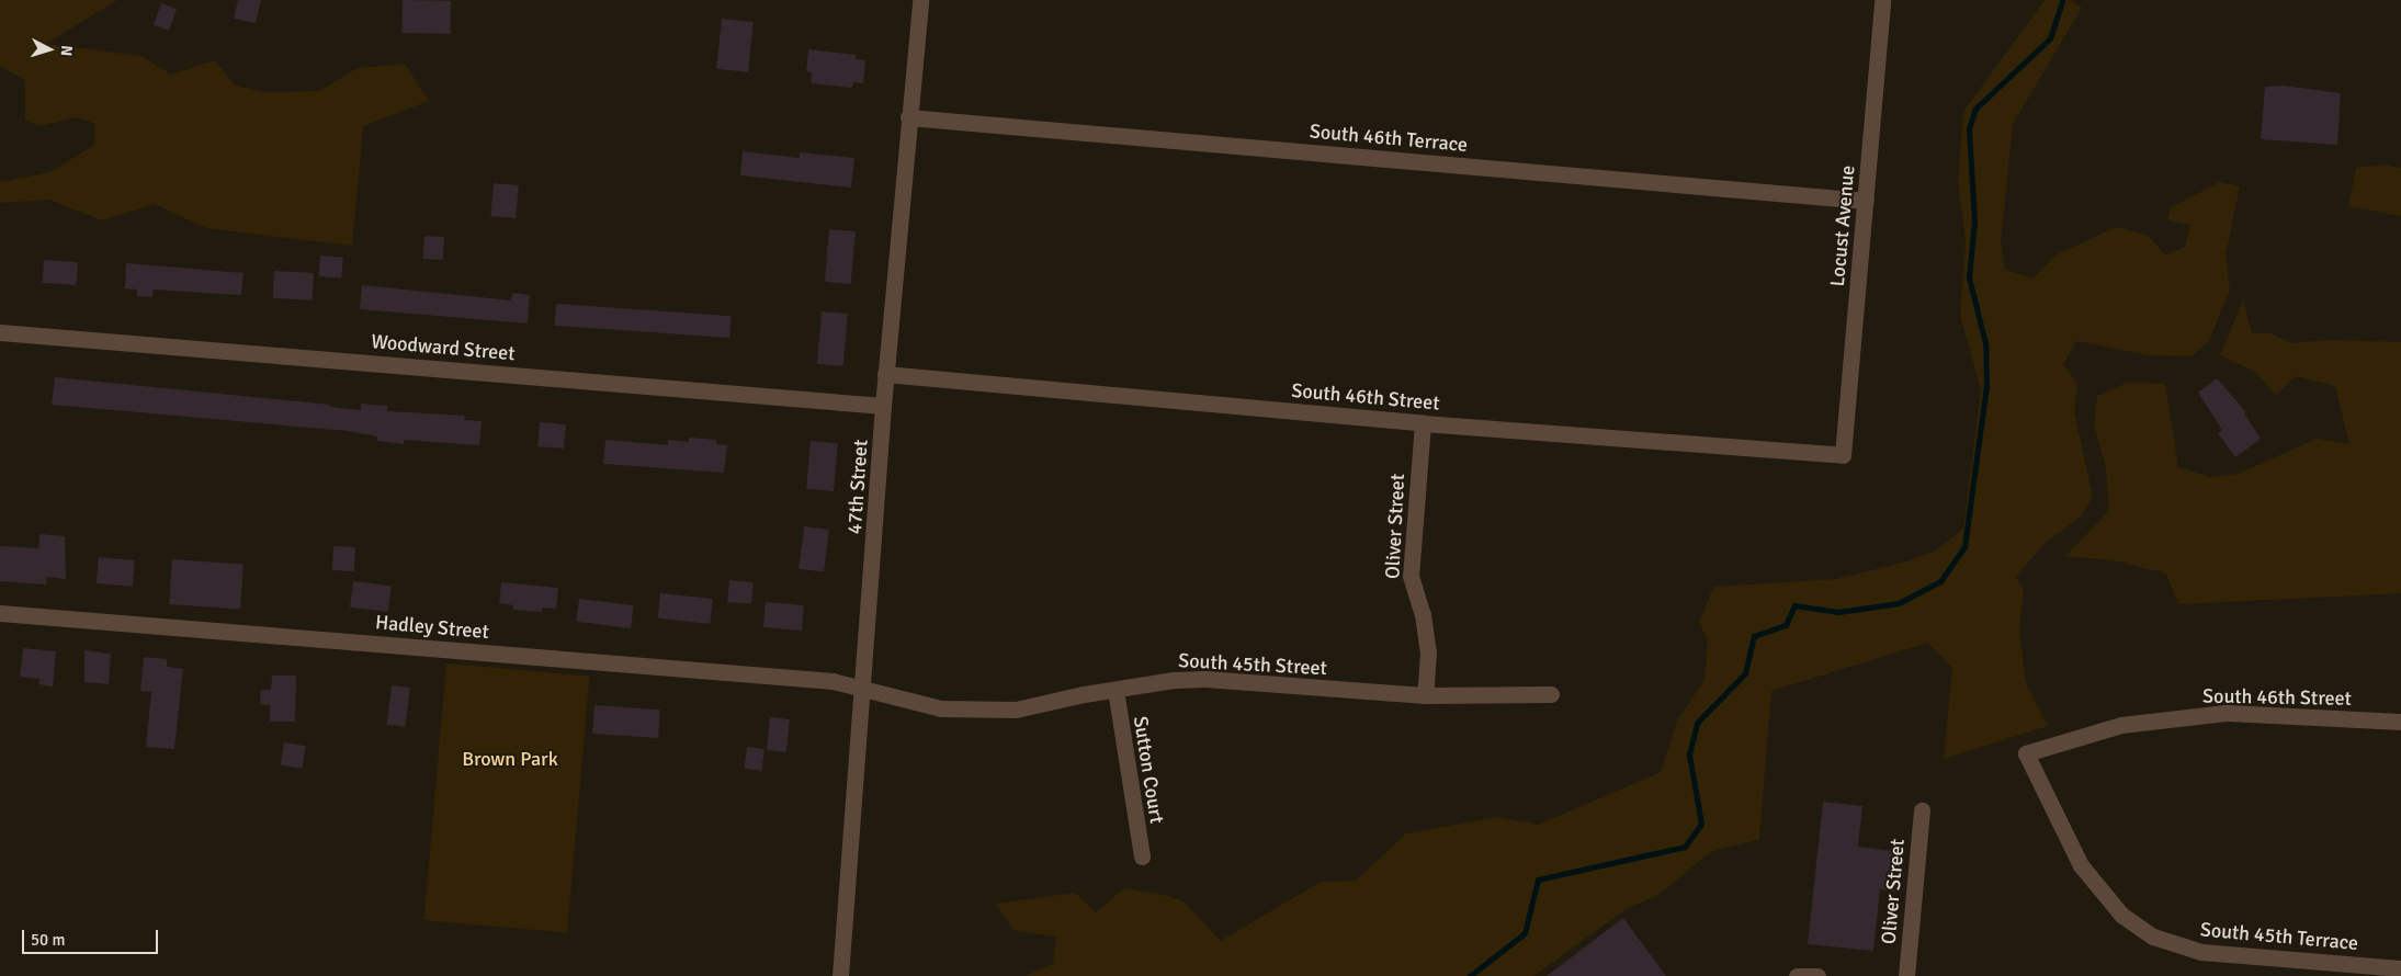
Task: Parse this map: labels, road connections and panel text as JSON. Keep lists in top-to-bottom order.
{
  "streets": {
    "street": [
      "South 46th Terrace",
      "Locust Avenue",
      "Woodward Street",
      "South 46th Street",
      "47th Street",
      "Oliver Street",
      "Hadley Street",
      "South 45th Street",
      "Sutton Court",
      "South 45th Terrace"
    ]
  },
  "crossings": [
    ["South 46th Terrace", "Locust Avenue"],
    ["South 46th Terrace", "47th Street"],
    ["Locust Avenue", "South 46th Street"],
    ["Woodward Street", "47th Street"],
    ["South 46th Street", "47th Street"],
    ["South 46th Street", "Oliver Street"],
    ["South 46th Street", "South 45th Terrace"],
    ["47th Street", "Hadley Street"],
    ["47th Street", "South 45th Street"],
    ["Oliver Street", "South 45th Street"],
    ["Hadley Street", "South 45th Street"],
    ["South 45th Street", "Sutton Court"]
  ],
  "parks": ["Brown Park"],
  "scale_bar": "50 m",
  "north": "right"
}
